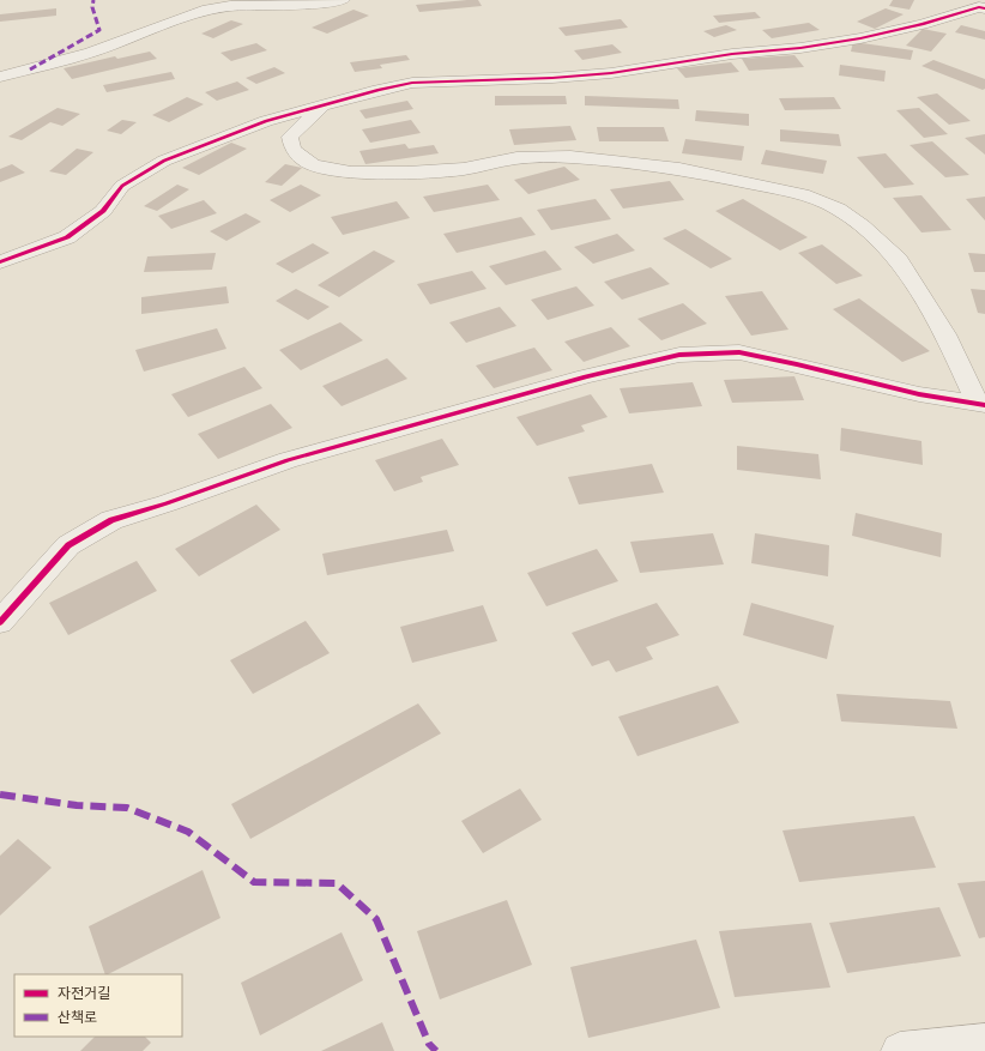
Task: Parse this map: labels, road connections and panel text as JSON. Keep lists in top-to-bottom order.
{
  "legend": ["자전거길", "산책로"]
}
